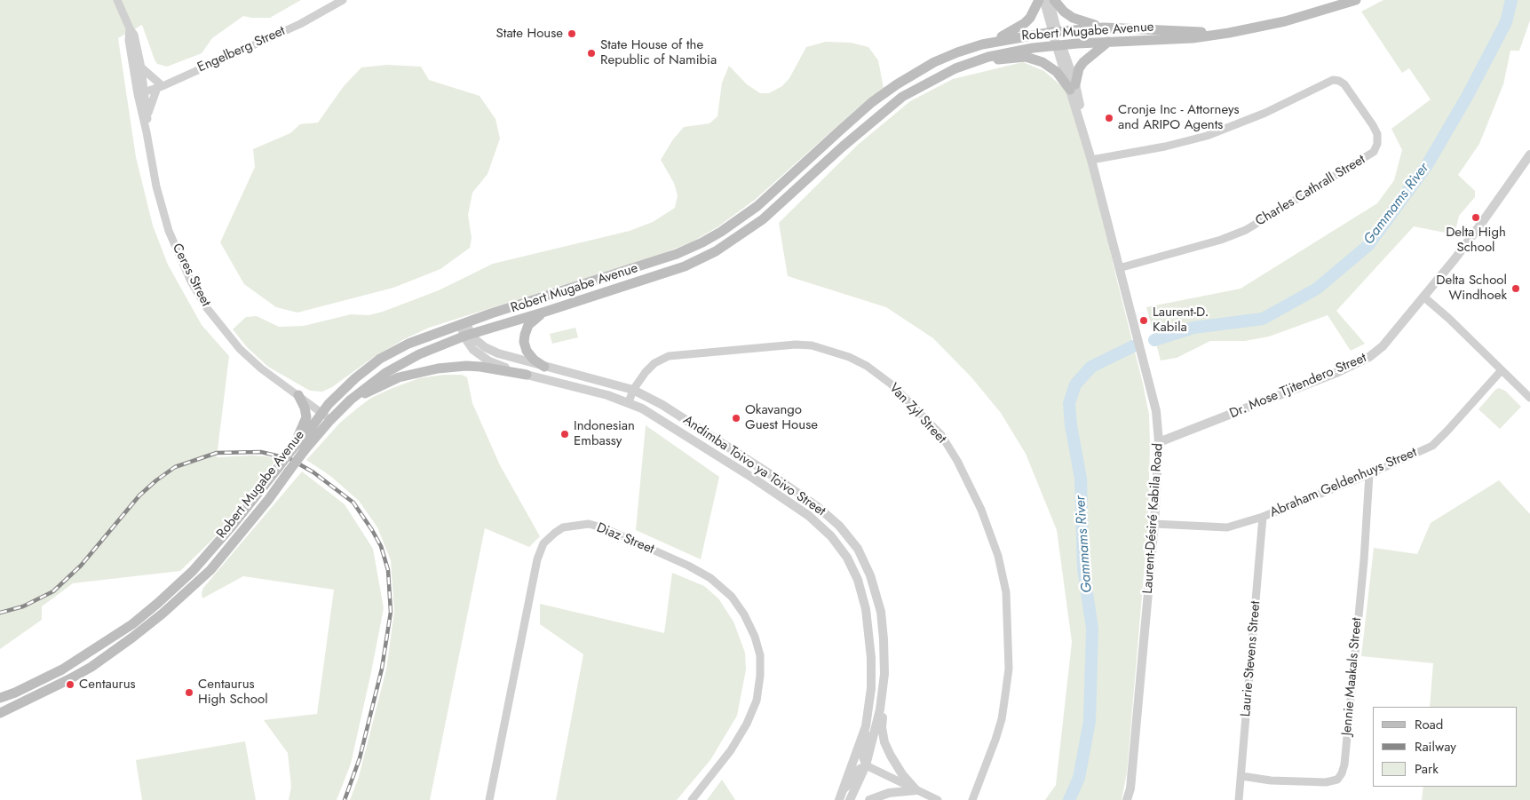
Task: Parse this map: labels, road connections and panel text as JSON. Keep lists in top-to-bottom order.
{
  "streets": {
    "main road": ["Robert Mugabe Avenue"],
    "street": [
      "Engelberg Street",
      "Charles Cathrall Street",
      "Ceres Street",
      "Dr. Mose Tjitendero Street",
      "Van Zyl Street",
      "Andimba Toivo ya Toivo Street",
      "Abraham Geldenhuys Street",
      "Laurent-Désiré Kabila Road",
      "Diaz Street",
      "Laurie Stevens Street",
      "Jennie Maakals Street"
    ]
  },
  "crossings": [
    ["Robert Mugabe Avenue", "Ceres Street"],
    ["Robert Mugabe Avenue", "Andimba Toivo ya Toivo Street"],
    ["Robert Mugabe Avenue", "Laurent-Désiré Kabila Road"],
    ["Engelberg Street", "Ceres Street"],
    ["Charles Cathrall Street", "Laurent-Désiré Kabila Road"],
    ["Dr. Mose Tjitendero Street", "Laurent-Désiré Kabila Road"],
    ["Van Zyl Street", "Andimba Toivo ya Toivo Street"],
    ["Abraham Geldenhuys Street", "Laurent-Désiré Kabila Road"],
    ["Abraham Geldenhuys Street", "Laurie Stevens Street"],
    ["Abraham Geldenhuys Street", "Jennie Maakals Street"],
    ["Laurie Stevens Street", "Jennie Maakals Street"]
  ],
  "water": ["Gammams River"],
  "places": [
    "State House",
    "State House of the Republic of Namibia",
    "Cronje Inc - Attorneys and ARIPO Agents",
    "Delta High School",
    "Delta School Windhoek",
    "Laurent-D. Kabila",
    "Okavango Guest House",
    "Indonesian Embassy",
    "Centaurus",
    "Centaurus High School"
  ],
  "legend": ["Road", "Railway", "Park"]
}
